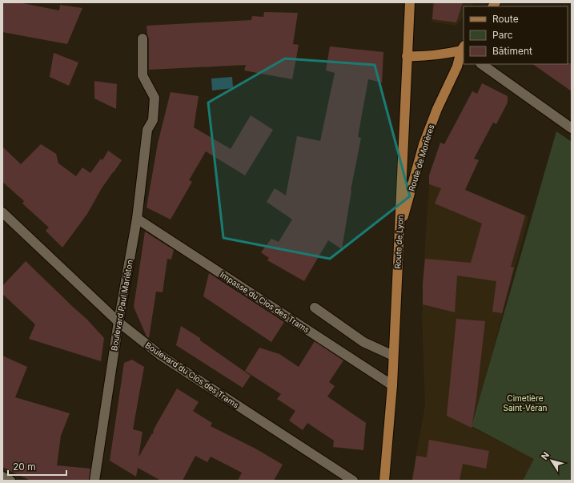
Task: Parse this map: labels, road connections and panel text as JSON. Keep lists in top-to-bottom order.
{
  "streets": {
    "main road": ["Route de Morières", "Route de Lyon"],
    "street": ["Impasse du Clos des Trams", "Boulevard Paul Marièton", "Boulevard du Clos des Trams"]
  },
  "crossings": [
    ["Route de Morières", "Route de Lyon"],
    ["Route de Lyon", "Impasse du Clos des Trams"],
    ["Impasse du Clos des Trams", "Boulevard Paul Marièton"],
    ["Boulevard Paul Marièton", "Boulevard du Clos des Trams"]
  ],
  "parks": ["Cimetière Saint-Véran"],
  "legend": ["Route", "Parc", "Bâtiment"],
  "scale_bar": "20 m",
  "north": "top left"
}
